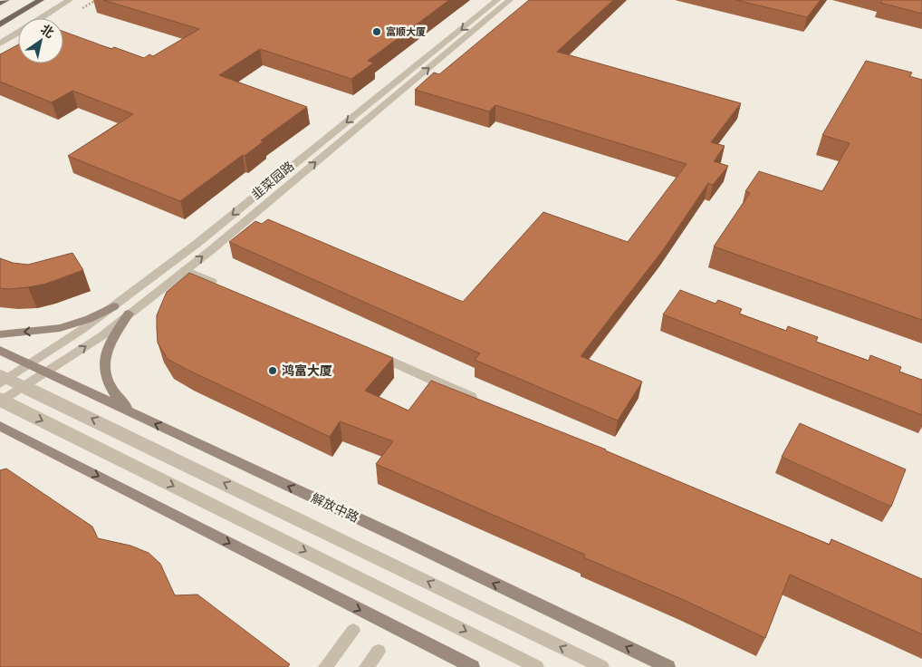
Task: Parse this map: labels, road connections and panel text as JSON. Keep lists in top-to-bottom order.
{
  "streets": {
    "main road": ["解放中路"],
    "street": ["韭菜园路"]
  },
  "crossings": [
    ["韭菜园路", "解放中路"]
  ],
  "places": ["富顺大厦", "鸿富大厦"],
  "north": "top right"
}
